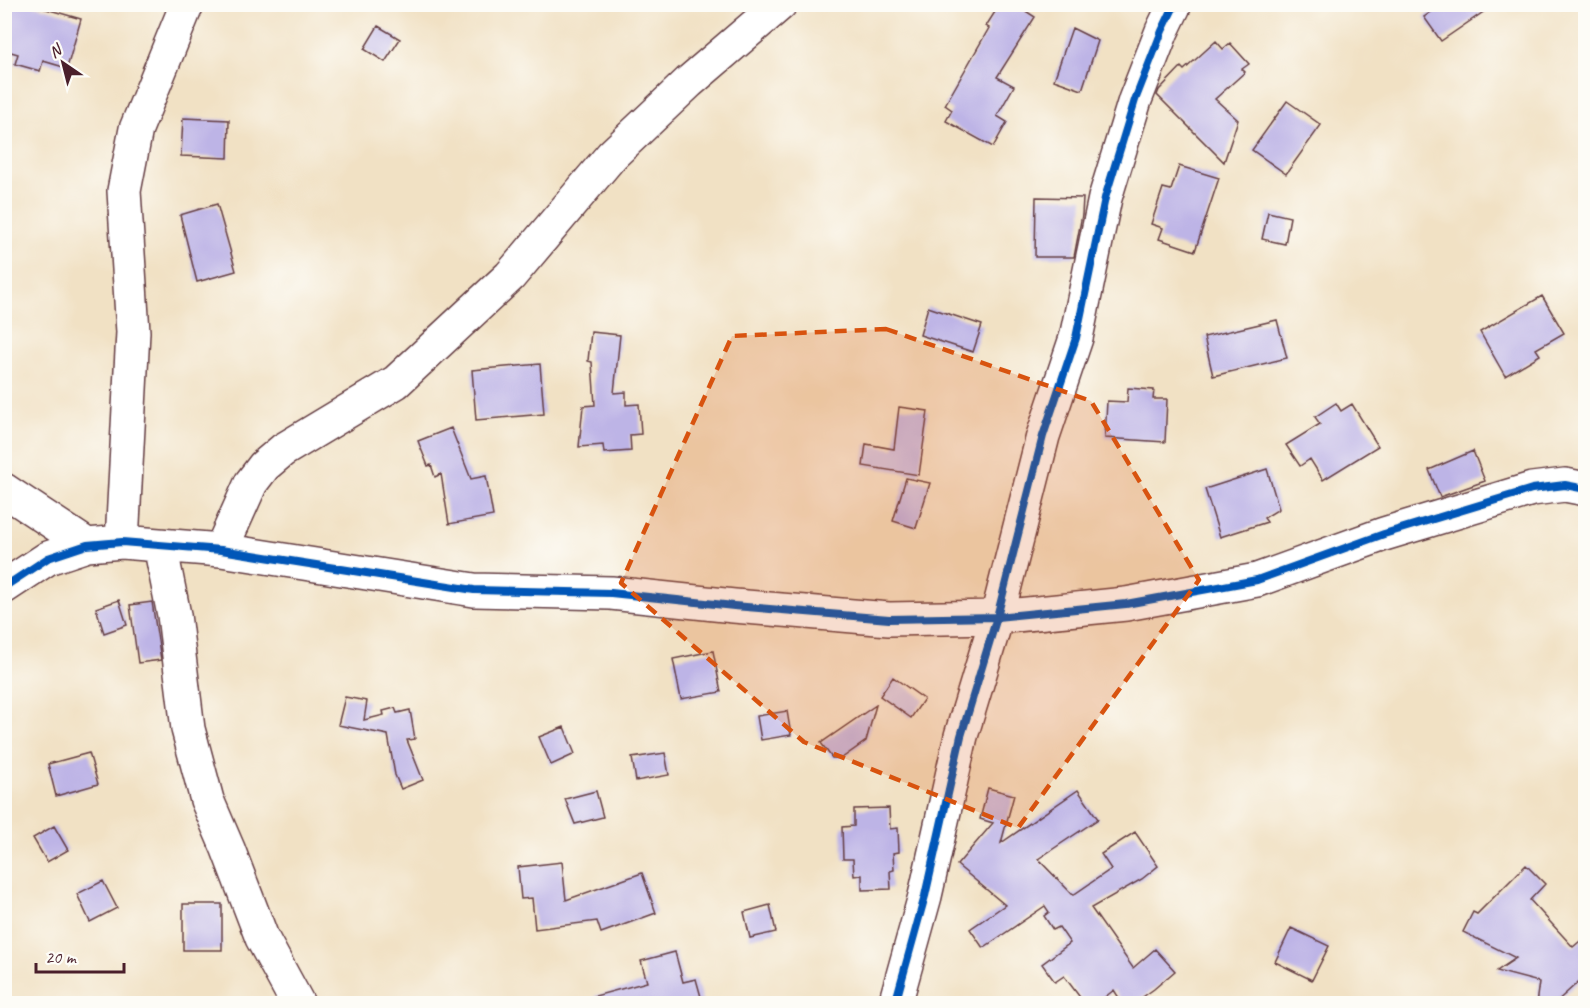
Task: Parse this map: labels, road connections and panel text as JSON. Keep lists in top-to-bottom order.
{
  "scale_bar": "20 m",
  "north": "top left"
}
